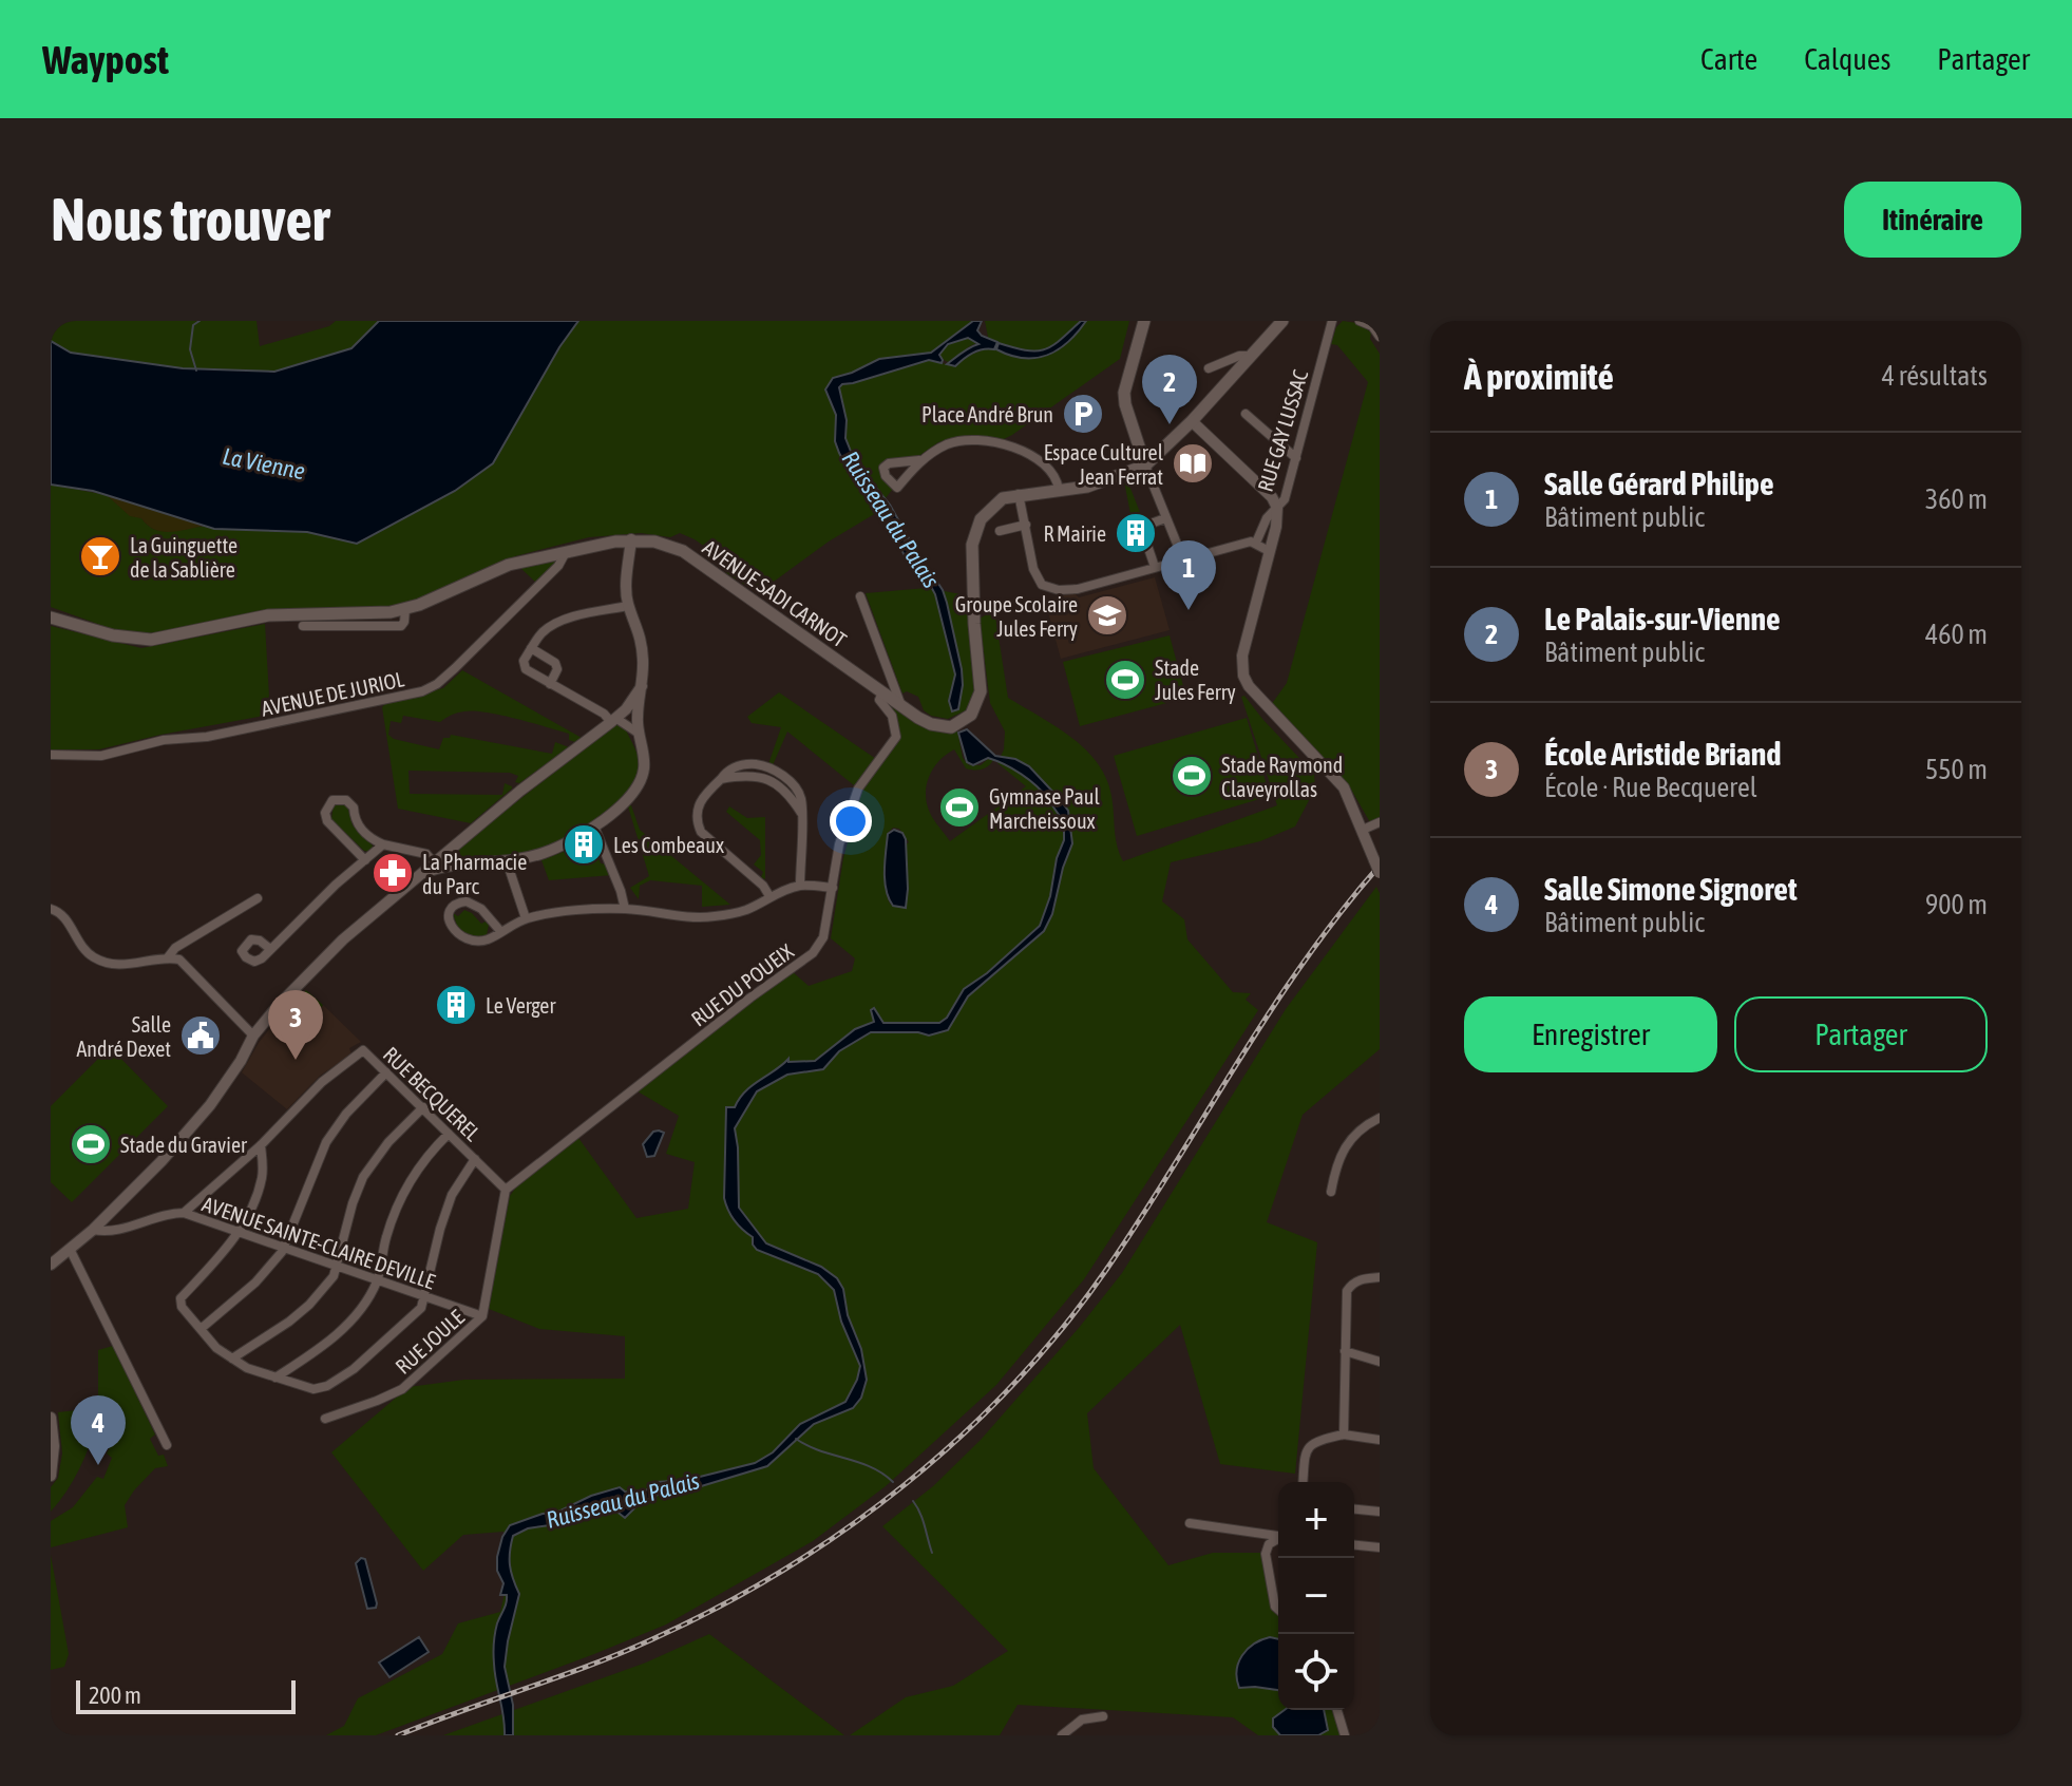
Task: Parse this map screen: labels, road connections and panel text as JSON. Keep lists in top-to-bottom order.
{
  "streets": {
    "main road": ["AVENUE SADI CARNOT"],
    "street": [
      "RUE GAY LUSSAC",
      "AVENUE DE JURIOL",
      "RUE DU POUEIX",
      "RUE BECQUEREL",
      "AVENUE SAINTE-CLAIRE DEVILLE",
      "RUE JOULE"
    ]
  },
  "crossings": [
    ["AVENUE SADI CARNOT", "AVENUE DE JURIOL"],
    ["AVENUE SADI CARNOT", "RUE DU POUEIX"],
    ["RUE DU POUEIX", "RUE BECQUEREL"],
    ["RUE DU POUEIX", "RUE JOULE"],
    ["RUE BECQUEREL", "AVENUE SAINTE-CLAIRE DEVILLE"],
    ["RUE BECQUEREL", "RUE JOULE"],
    ["AVENUE SAINTE-CLAIRE DEVILLE", "RUE JOULE"]
  ],
  "water": ["La Vienne", "Ruisseau du Palais"],
  "places": {
    "parking": ["Place André Brun"],
    "library": ["Espace Culturel Jean Ferrat"],
    "building": ["R Mairie", "Les Combeaux", "Le Verger"],
    "bar": ["La Guinguette de la Sablière"],
    "school or university": ["Groupe Scolaire Jules Ferry"],
    "sports": [
      "Stade Jules Ferry",
      "Stade Raymond Claveyrollas",
      "Gymnase Paul Marcheissoux",
      "Stade du Gravier"
    ],
    "pharmacy": ["La Pharmacie du Parc"],
    "public building": ["Salle André Dexet"]
  },
  "scale_bar": "200 m",
  "page": {
    "header": "Waypost",
    "nav": ["Carte", "Calques", "Partager"],
    "buttons": [
      "Itinéraire",
      ["Enregistrer", "Partager"]
    ],
    "title": "Nous trouver",
    "heading": ["À proximité", "4 résultats"],
    "pins": [
      "2",
      "1",
      "3",
      "4"
    ],
    "list": [
      {
        "mark": "1",
        "name": "Salle Gérard Philipe",
        "note": "Bâtiment public",
        "value": "360 m"
      },
      {
        "mark": "2",
        "name": "Le Palais-sur-Vienne",
        "note": "Bâtiment public",
        "value": "460 m"
      },
      {
        "mark": "3",
        "name": "École Aristide Briand",
        "note": "École · Rue Becquerel",
        "value": "550 m"
      },
      {
        "mark": "4",
        "name": "Salle Simone Signoret",
        "note": "Bâtiment public",
        "value": "900 m"
      }
    ],
    "map_buttons": ["+", "−"],
    "scale": "200 m"
  }
}
